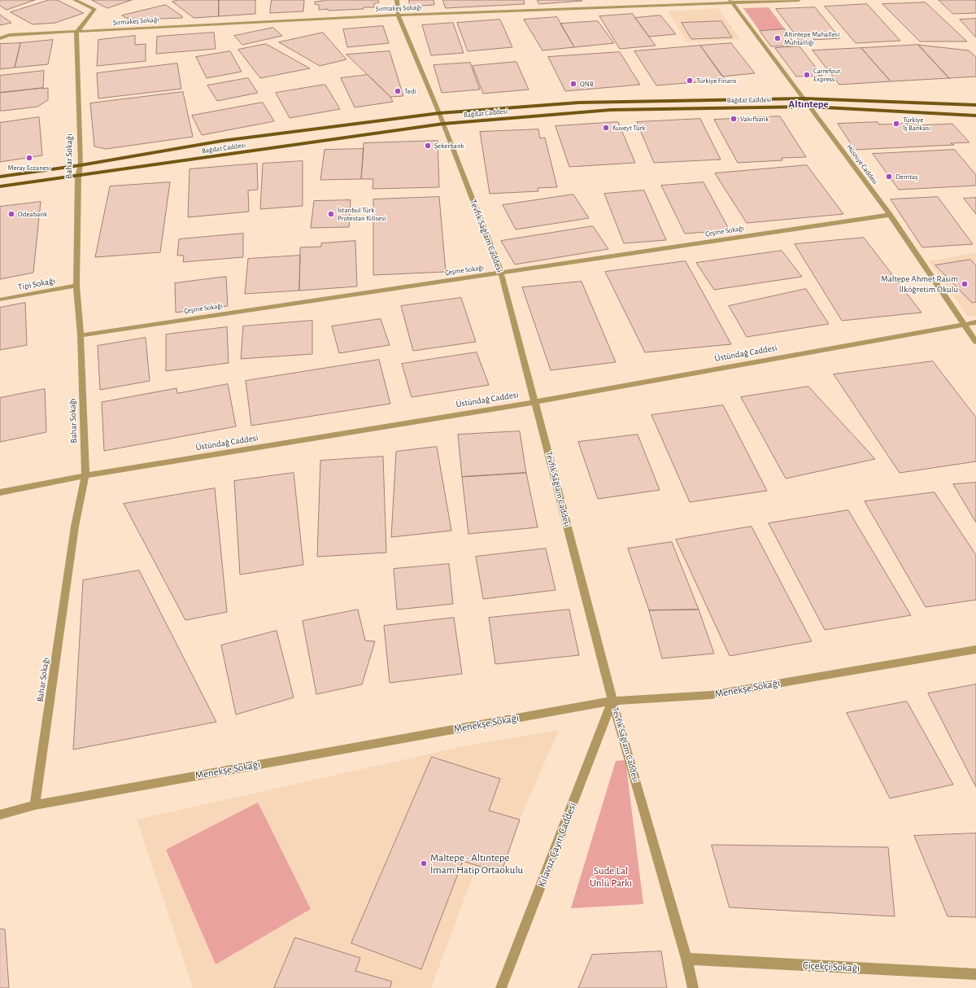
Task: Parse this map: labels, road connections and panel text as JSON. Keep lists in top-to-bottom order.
{
  "streets": {
    "main road": ["Bağdat Caddesi"],
    "street": [
      "Sırmakeş Sokağı",
      "Bahar Sokağı",
      "Hüsniye Caddesi",
      "Çeşme Sokağı",
      "Tevfik Sağlam Caddesi",
      "Tipi Sokağı",
      "Üstündağ Caddesi",
      "Menekşe Sokağı",
      "Kılavuz Çayırı Caddesi",
      "Çiçekçi Sokağı"
    ]
  },
  "crossings": [
    ["Sırmakeş Sokağı", "Bahar Sokağı"],
    ["Sırmakeş Sokağı", "Hüsniye Caddesi"],
    ["Sırmakeş Sokağı", "Tevfik Sağlam Caddesi"],
    ["Bağdat Caddesi", "Bahar Sokağı"],
    ["Bağdat Caddesi", "Hüsniye Caddesi"],
    ["Bağdat Caddesi", "Tevfik Sağlam Caddesi"],
    ["Bahar Sokağı", "Çeşme Sokağı"],
    ["Bahar Sokağı", "Tipi Sokağı"],
    ["Bahar Sokağı", "Üstündağ Caddesi"],
    ["Bahar Sokağı", "Menekşe Sokağı"],
    ["Hüsniye Caddesi", "Çeşme Sokağı"],
    ["Hüsniye Caddesi", "Üstündağ Caddesi"],
    ["Çeşme Sokağı", "Tevfik Sağlam Caddesi"],
    ["Tevfik Sağlam Caddesi", "Üstündağ Caddesi"],
    ["Tevfik Sağlam Caddesi", "Menekşe Sokağı"],
    ["Tevfik Sağlam Caddesi", "Kılavuz Çayırı Caddesi"],
    ["Tevfik Sağlam Caddesi", "Çiçekçi Sokağı"],
    ["Menekşe Sokağı", "Kılavuz Çayırı Caddesi"]
  ],
  "districts": ["Altıntepe"],
  "parks": ["Sude Lal Ünlü Parkı"],
  "places": [
    "Altıntepe Mahallesi Muhtarlığı",
    "Carrefour Express",
    "Türkiye Finans",
    "QNB",
    "Tedi",
    "Vakıfbank",
    "Türkiye İş Bankası",
    "Kuveyt Türk",
    "Şekerbank",
    "Meray Eczanesi",
    "Demtaş",
    "Odeabank",
    "İstanbul Türk Protestan Kilisesi",
    "Maltepe Ahmet Rasim İlköğretim Okulu",
    "Maltepe - Altıntepe İmam Hatip Ortaokulu"
  ]
}
